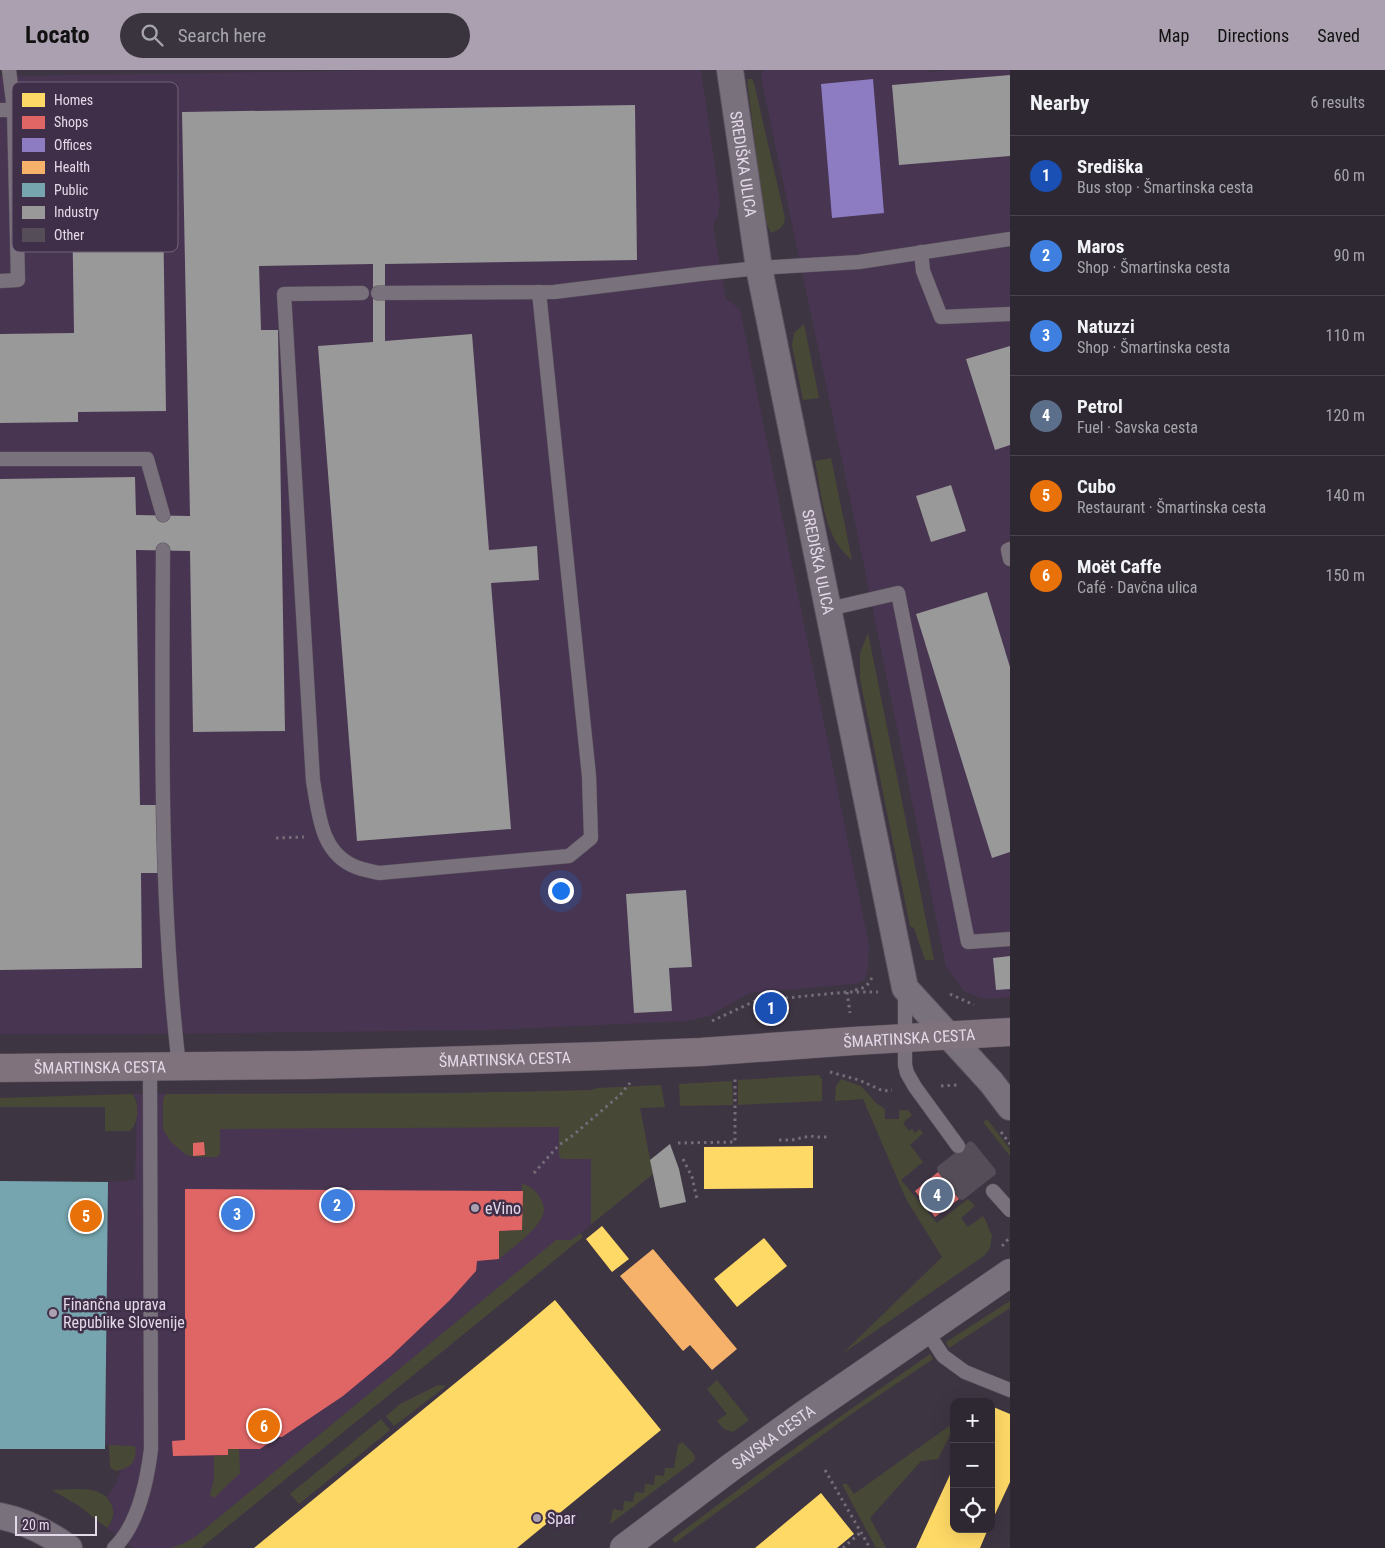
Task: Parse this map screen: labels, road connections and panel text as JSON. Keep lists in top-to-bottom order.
{
  "streets": {
    "main road": ["ŠMARTINSKA CESTA"],
    "street": ["SREDIŠKA ULICA", "SAVSKA CESTA"]
  },
  "places": ["eVino", "Finančna uprava Republike Slovenije", "Spar"],
  "legend": [
    "Homes",
    "Shops",
    "Offices",
    "Health",
    "Public",
    "Industry",
    "Other"
  ],
  "scale_bar": "20 m",
  "page": {
    "header": "Locato",
    "search": "Search here",
    "nav": ["Map", "Directions", "Saved"],
    "heading": ["Nearby", "6 results"],
    "list": [
      {
        "mark": "1",
        "name": "Središka",
        "note": "Bus stop · Šmartinska cesta",
        "value": "60 m"
      },
      {
        "mark": "2",
        "name": "Maros",
        "note": "Shop · Šmartinska cesta",
        "value": "90 m"
      },
      {
        "mark": "3",
        "name": "Natuzzi",
        "note": "Shop · Šmartinska cesta",
        "value": "110 m"
      },
      {
        "mark": "4",
        "name": "Petrol",
        "note": "Fuel · Savska cesta",
        "value": "120 m"
      },
      {
        "mark": "5",
        "name": "Cubo",
        "note": "Restaurant · Šmartinska cesta",
        "value": "140 m"
      },
      {
        "mark": "6",
        "name": "Moët Caffe",
        "note": "Café · Davčna ulica",
        "value": "150 m"
      }
    ],
    "pins": [
      "1",
      "4",
      "2",
      "3",
      "5",
      "6"
    ],
    "map_buttons": ["+", "−"],
    "scale": "20 m"
  }
}
